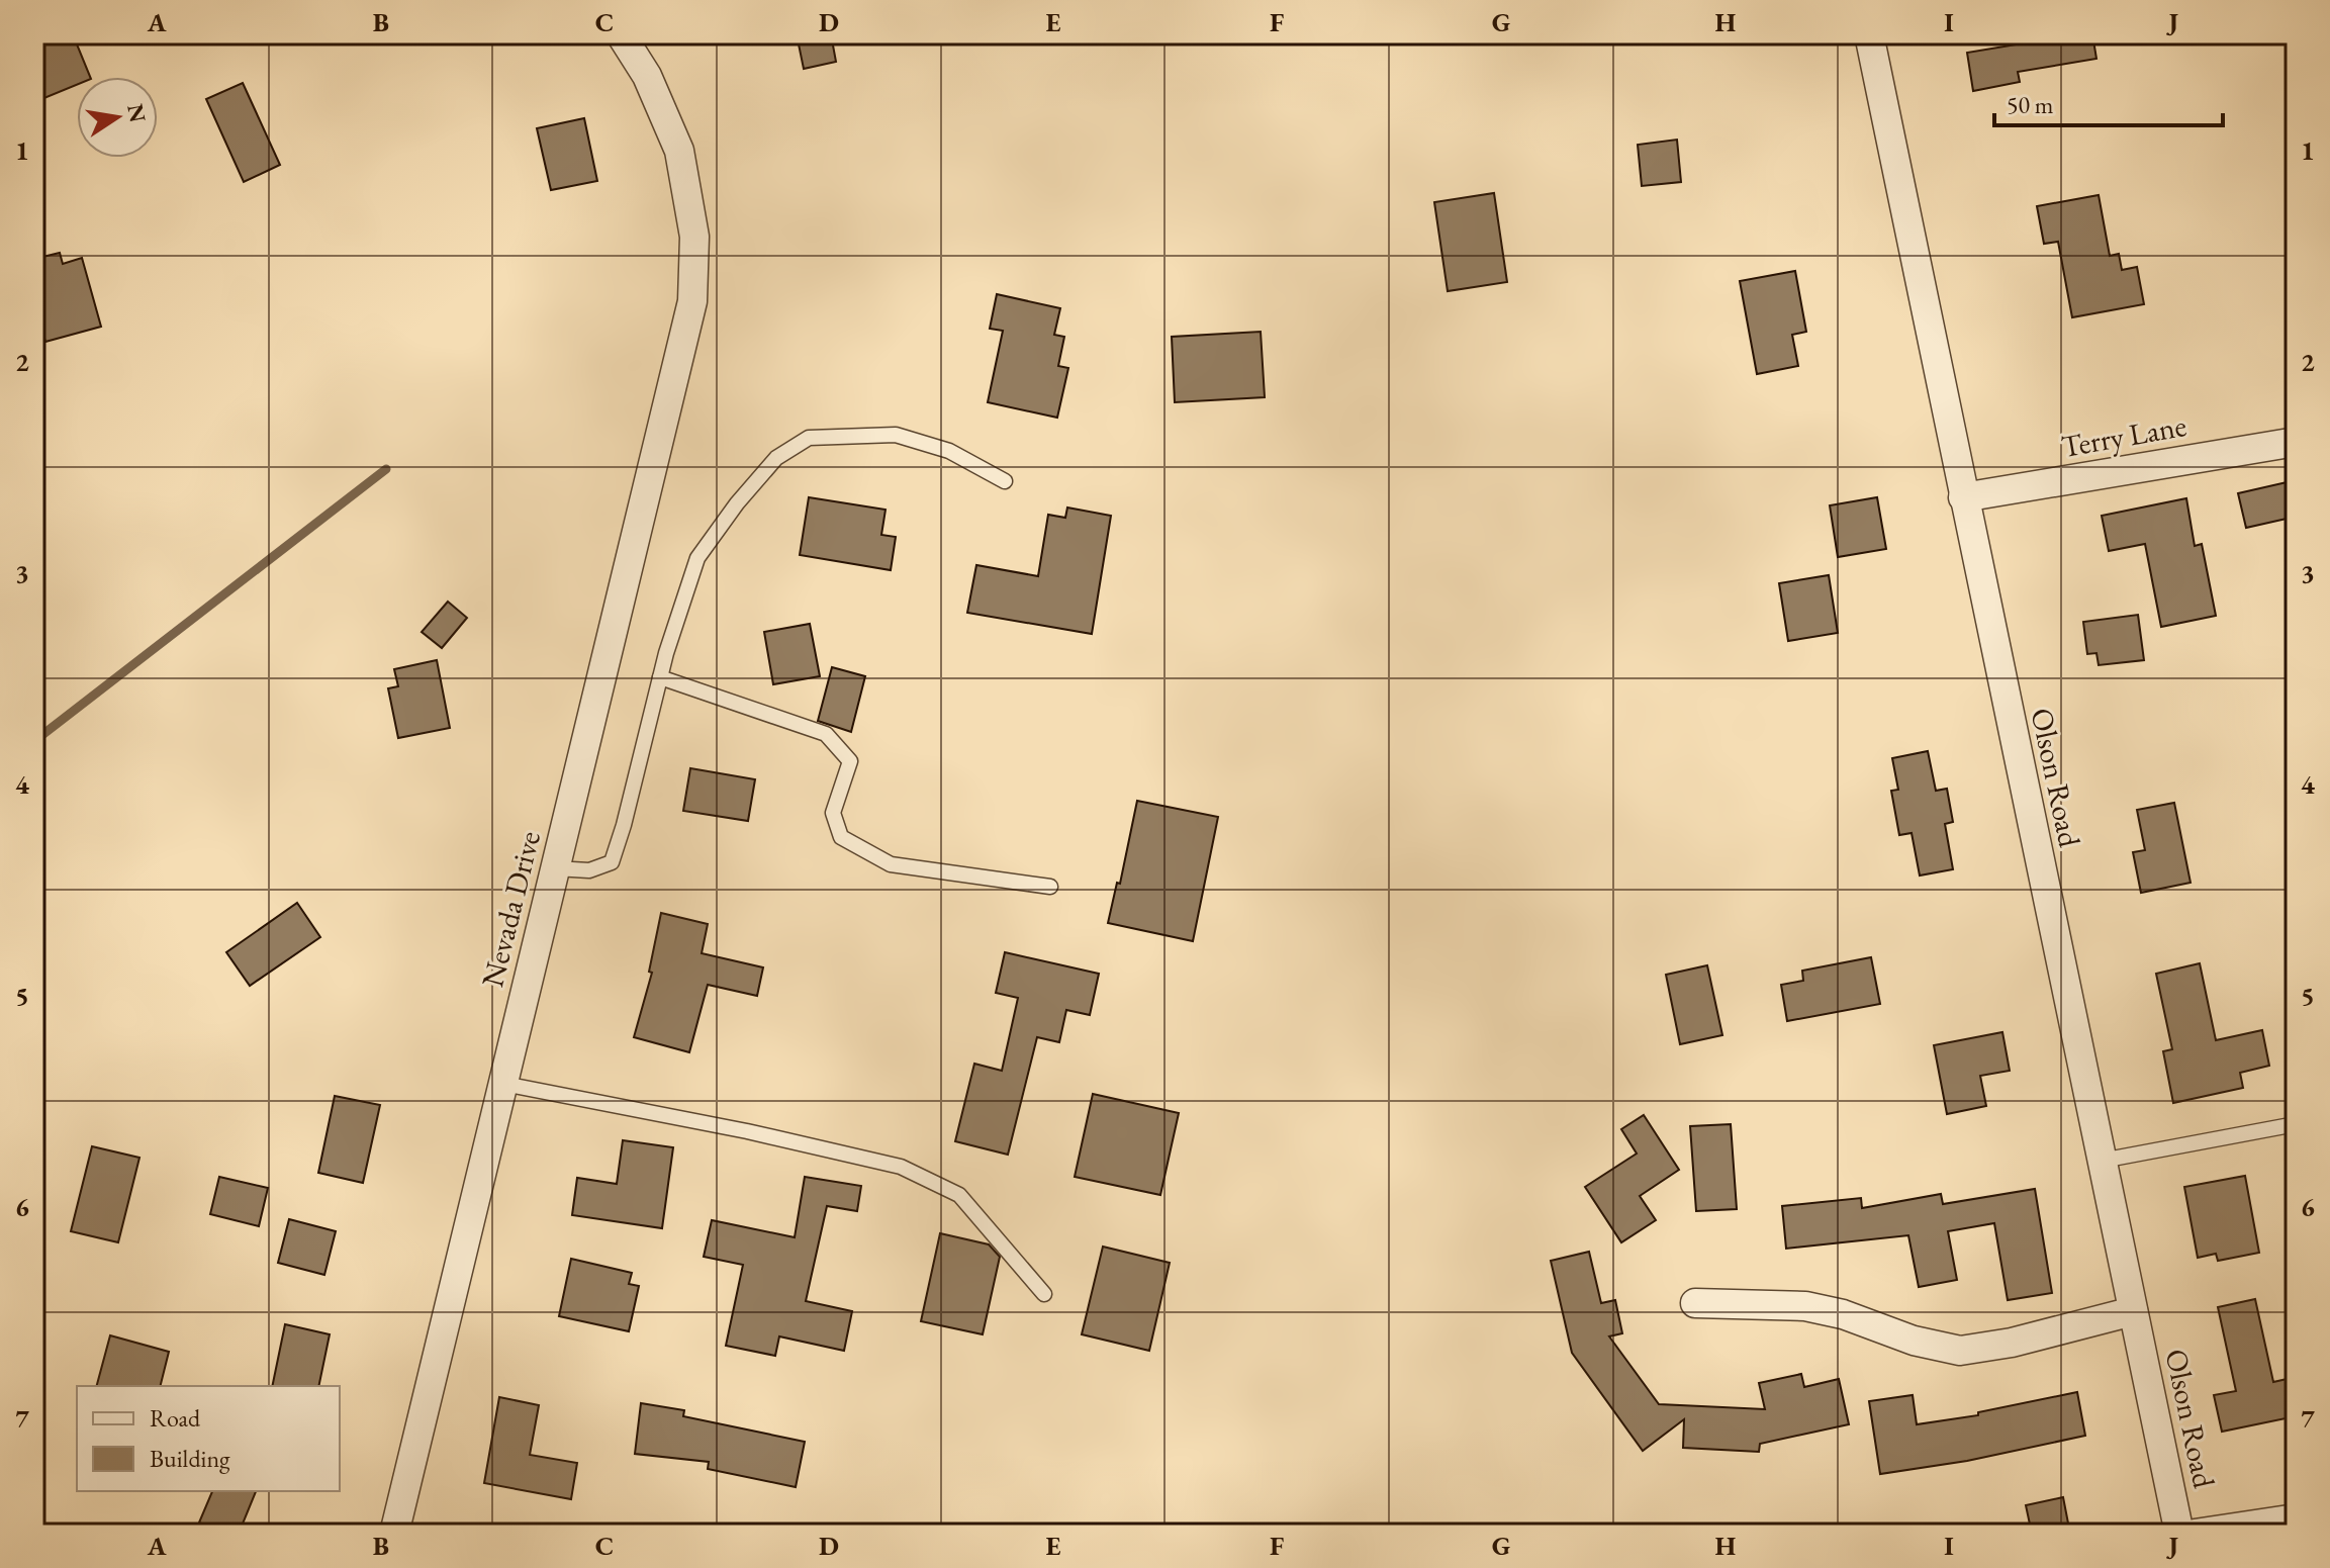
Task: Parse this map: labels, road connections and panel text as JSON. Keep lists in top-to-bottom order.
{
  "streets": {
    "street": ["Terry Lane", "Olson Road", "Nevada Drive"]
  },
  "crossings": [
    ["Terry Lane", "Olson Road"]
  ],
  "legend": ["Road", "Building"],
  "scale_bar": "50 m",
  "north": "right",
  "grid": {
    "columns": [
      "A",
      "B",
      "C",
      "D",
      "E",
      "F",
      "G",
      "H",
      "I",
      "J"
    ],
    "rows": [
      "1",
      "2",
      "3",
      "4",
      "5",
      "6",
      "7"
    ]
  }
}
